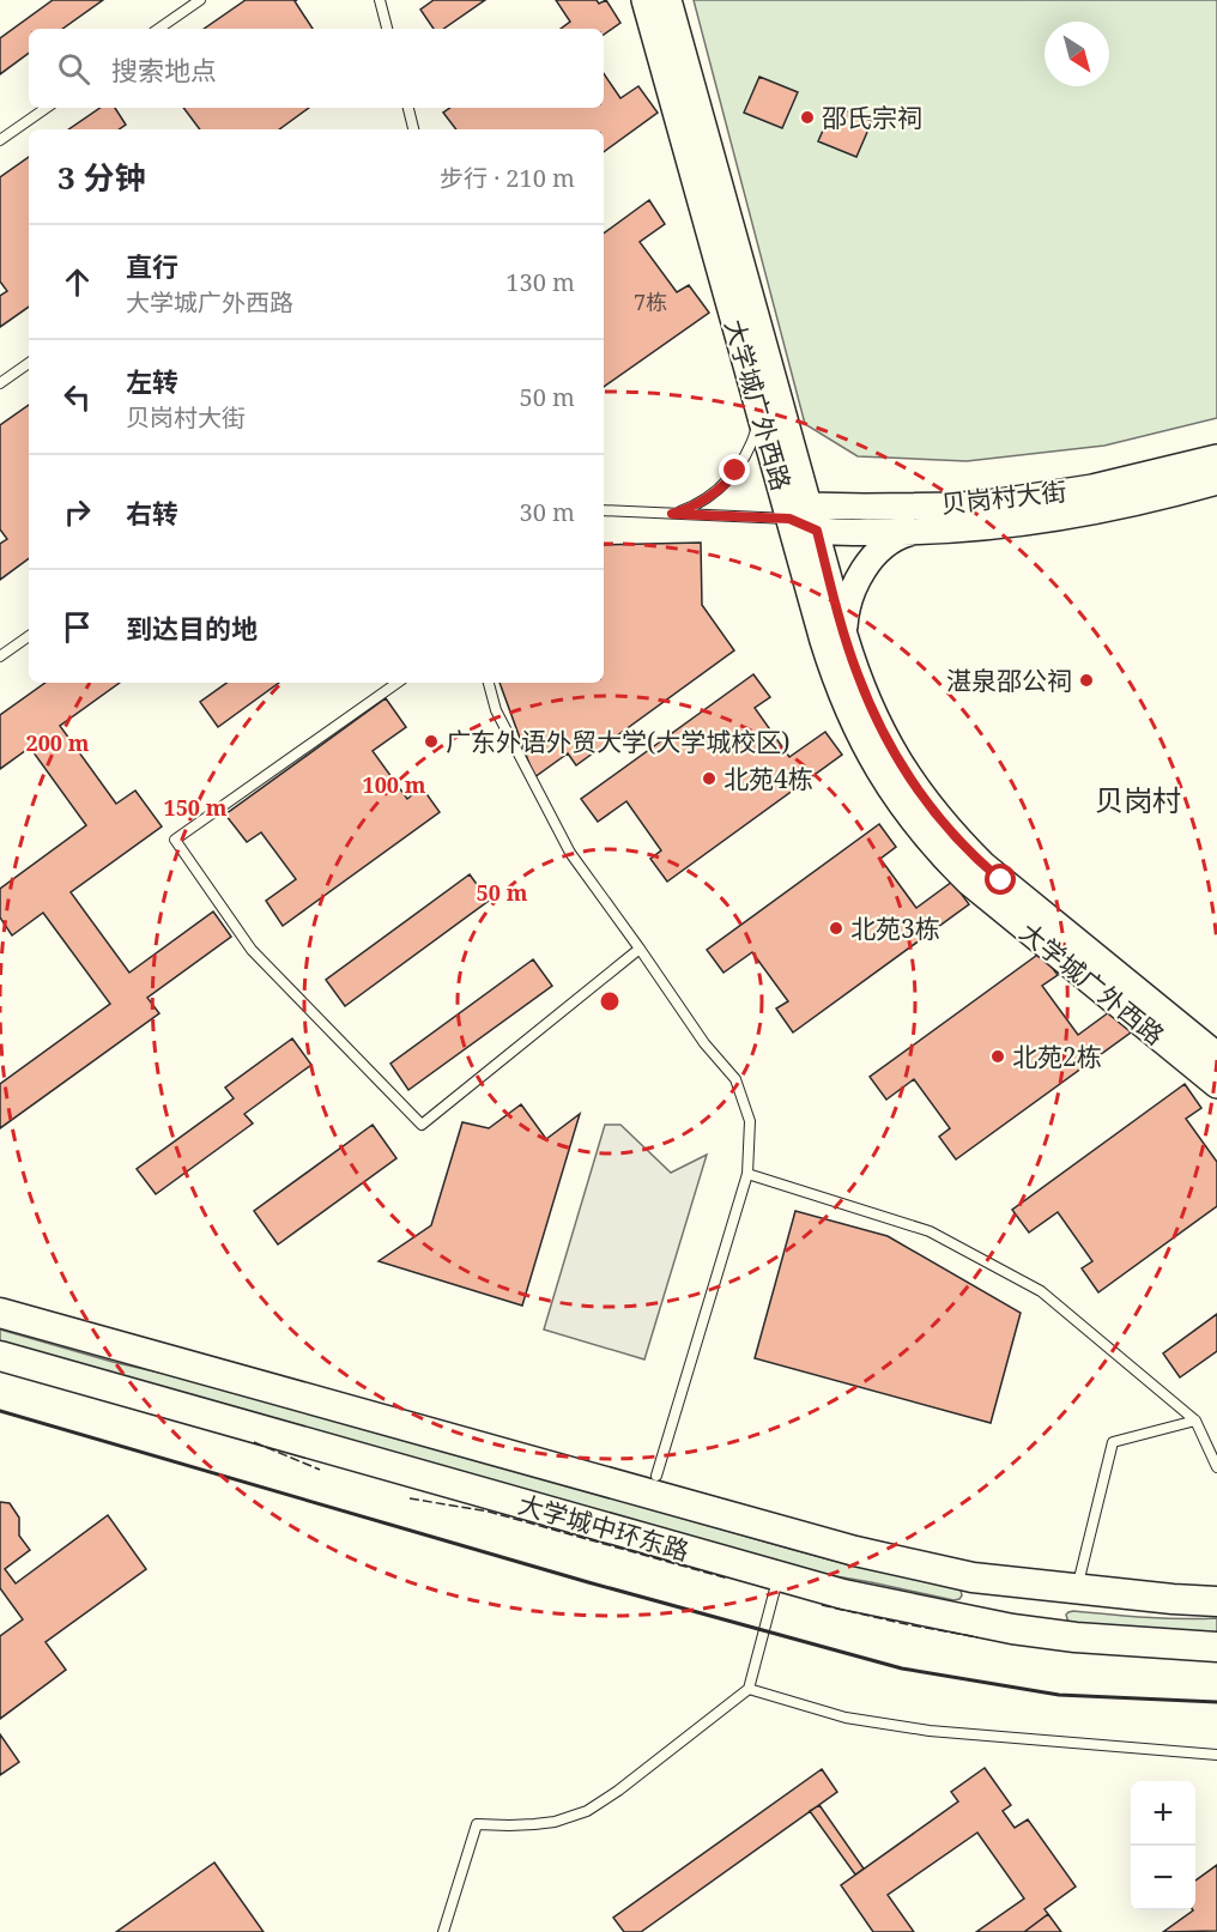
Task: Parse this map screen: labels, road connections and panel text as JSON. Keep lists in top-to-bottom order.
{
  "streets": {
    "main road": ["大学城广外西路", "贝岗村大街", "大学城中环东路"]
  },
  "crossings": [
    ["大学城广外西路", "贝岗村大街"]
  ],
  "districts": ["贝岗村"],
  "places": [
    "邵氏宗祠",
    "湛泉邵公祠",
    "广东外语外贸大学(大学城校区)",
    "北苑4栋",
    "北苑3栋",
    "北苑2栋"
  ],
  "house_numbers": ["7栋"],
  "north": "bottom right",
  "page": {
    "search": "搜索地点",
    "heading": ["3 分钟", "步行 · 210 m"],
    "list": [
      ["直行", "大学城广外西路", "130 m"],
      ["左转", "贝岗村大街", "50 m"],
      ["右转", "30 m"],
      "到达目的地"
    ],
    "map_buttons": ["+", "−"]
  },
  "rings": [
    "200 m",
    "100 m",
    "150 m",
    "50 m"
  ]
}
